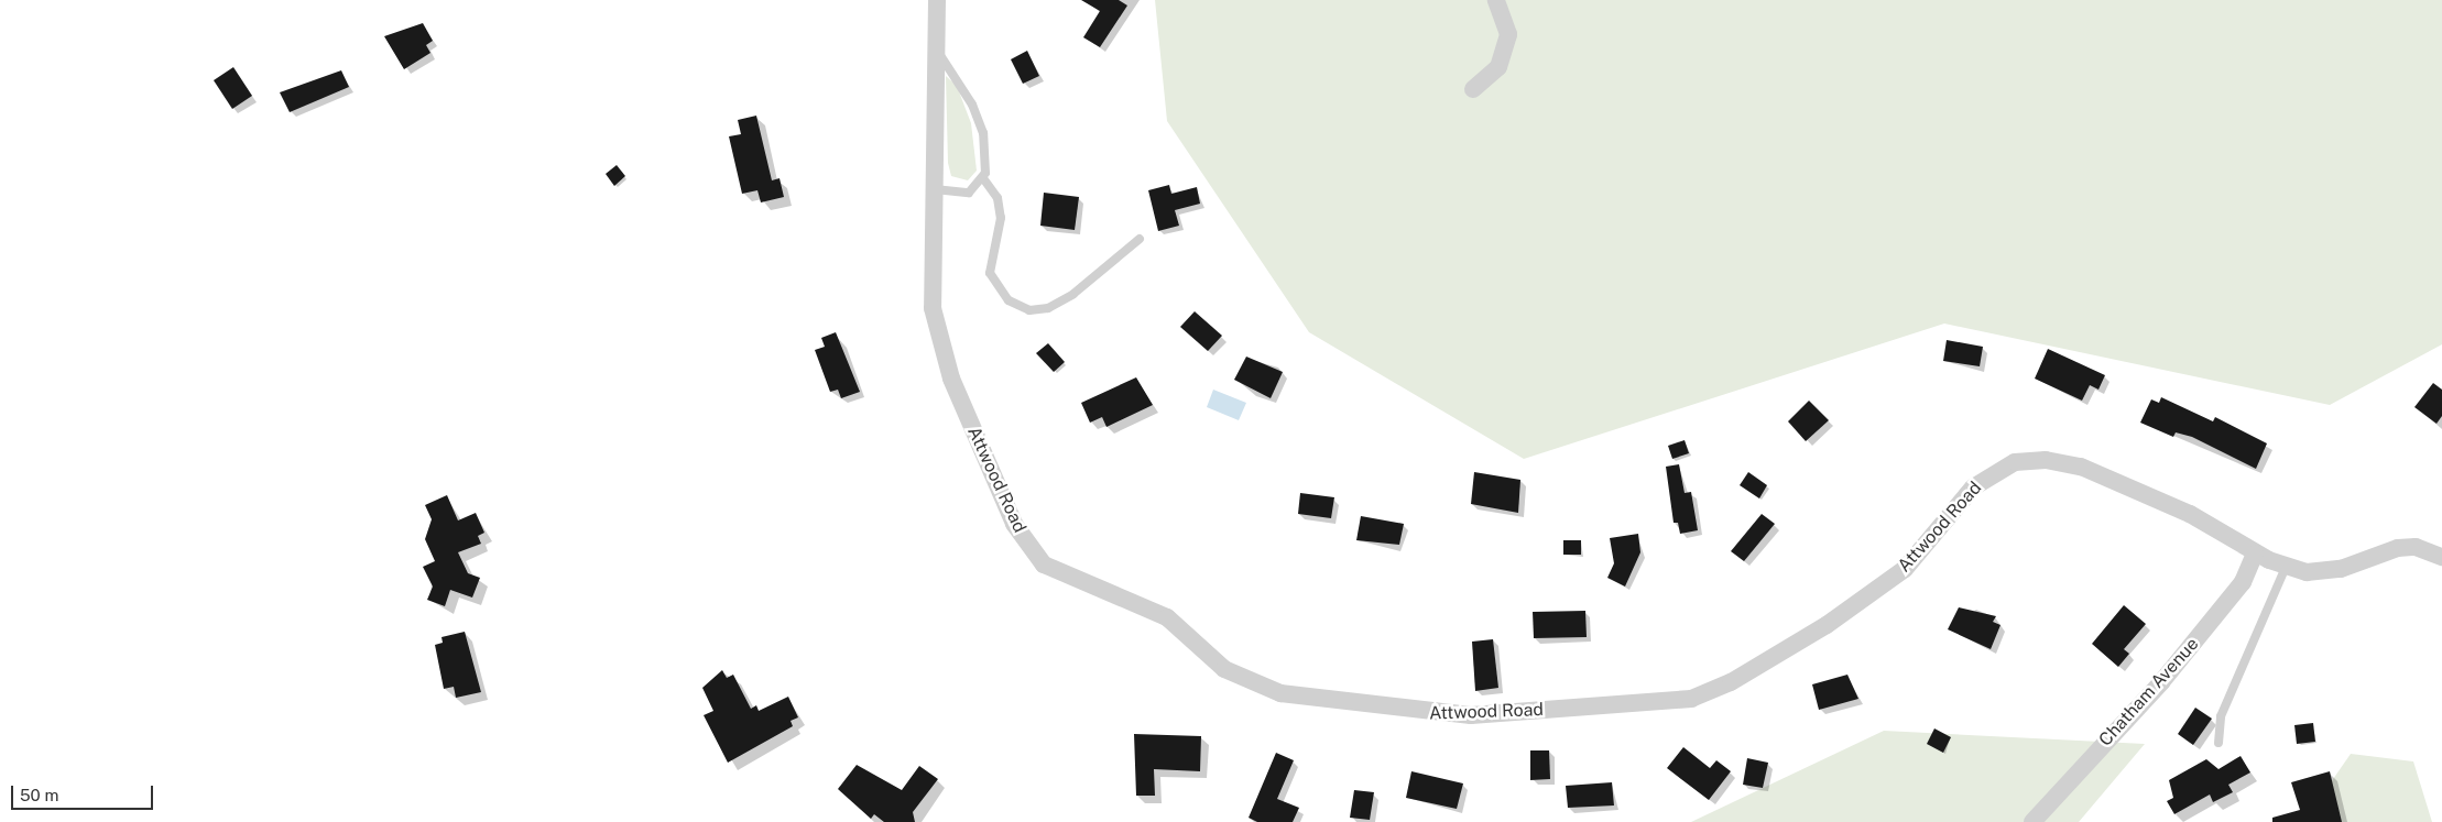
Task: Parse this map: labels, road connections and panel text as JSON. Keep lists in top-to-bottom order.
{
  "streets": {
    "street": ["Attwood Road", "Chatham Avenue"]
  },
  "crossings": [
    ["Attwood Road", "Chatham Avenue"]
  ],
  "scale_bar": "50 m"
}
